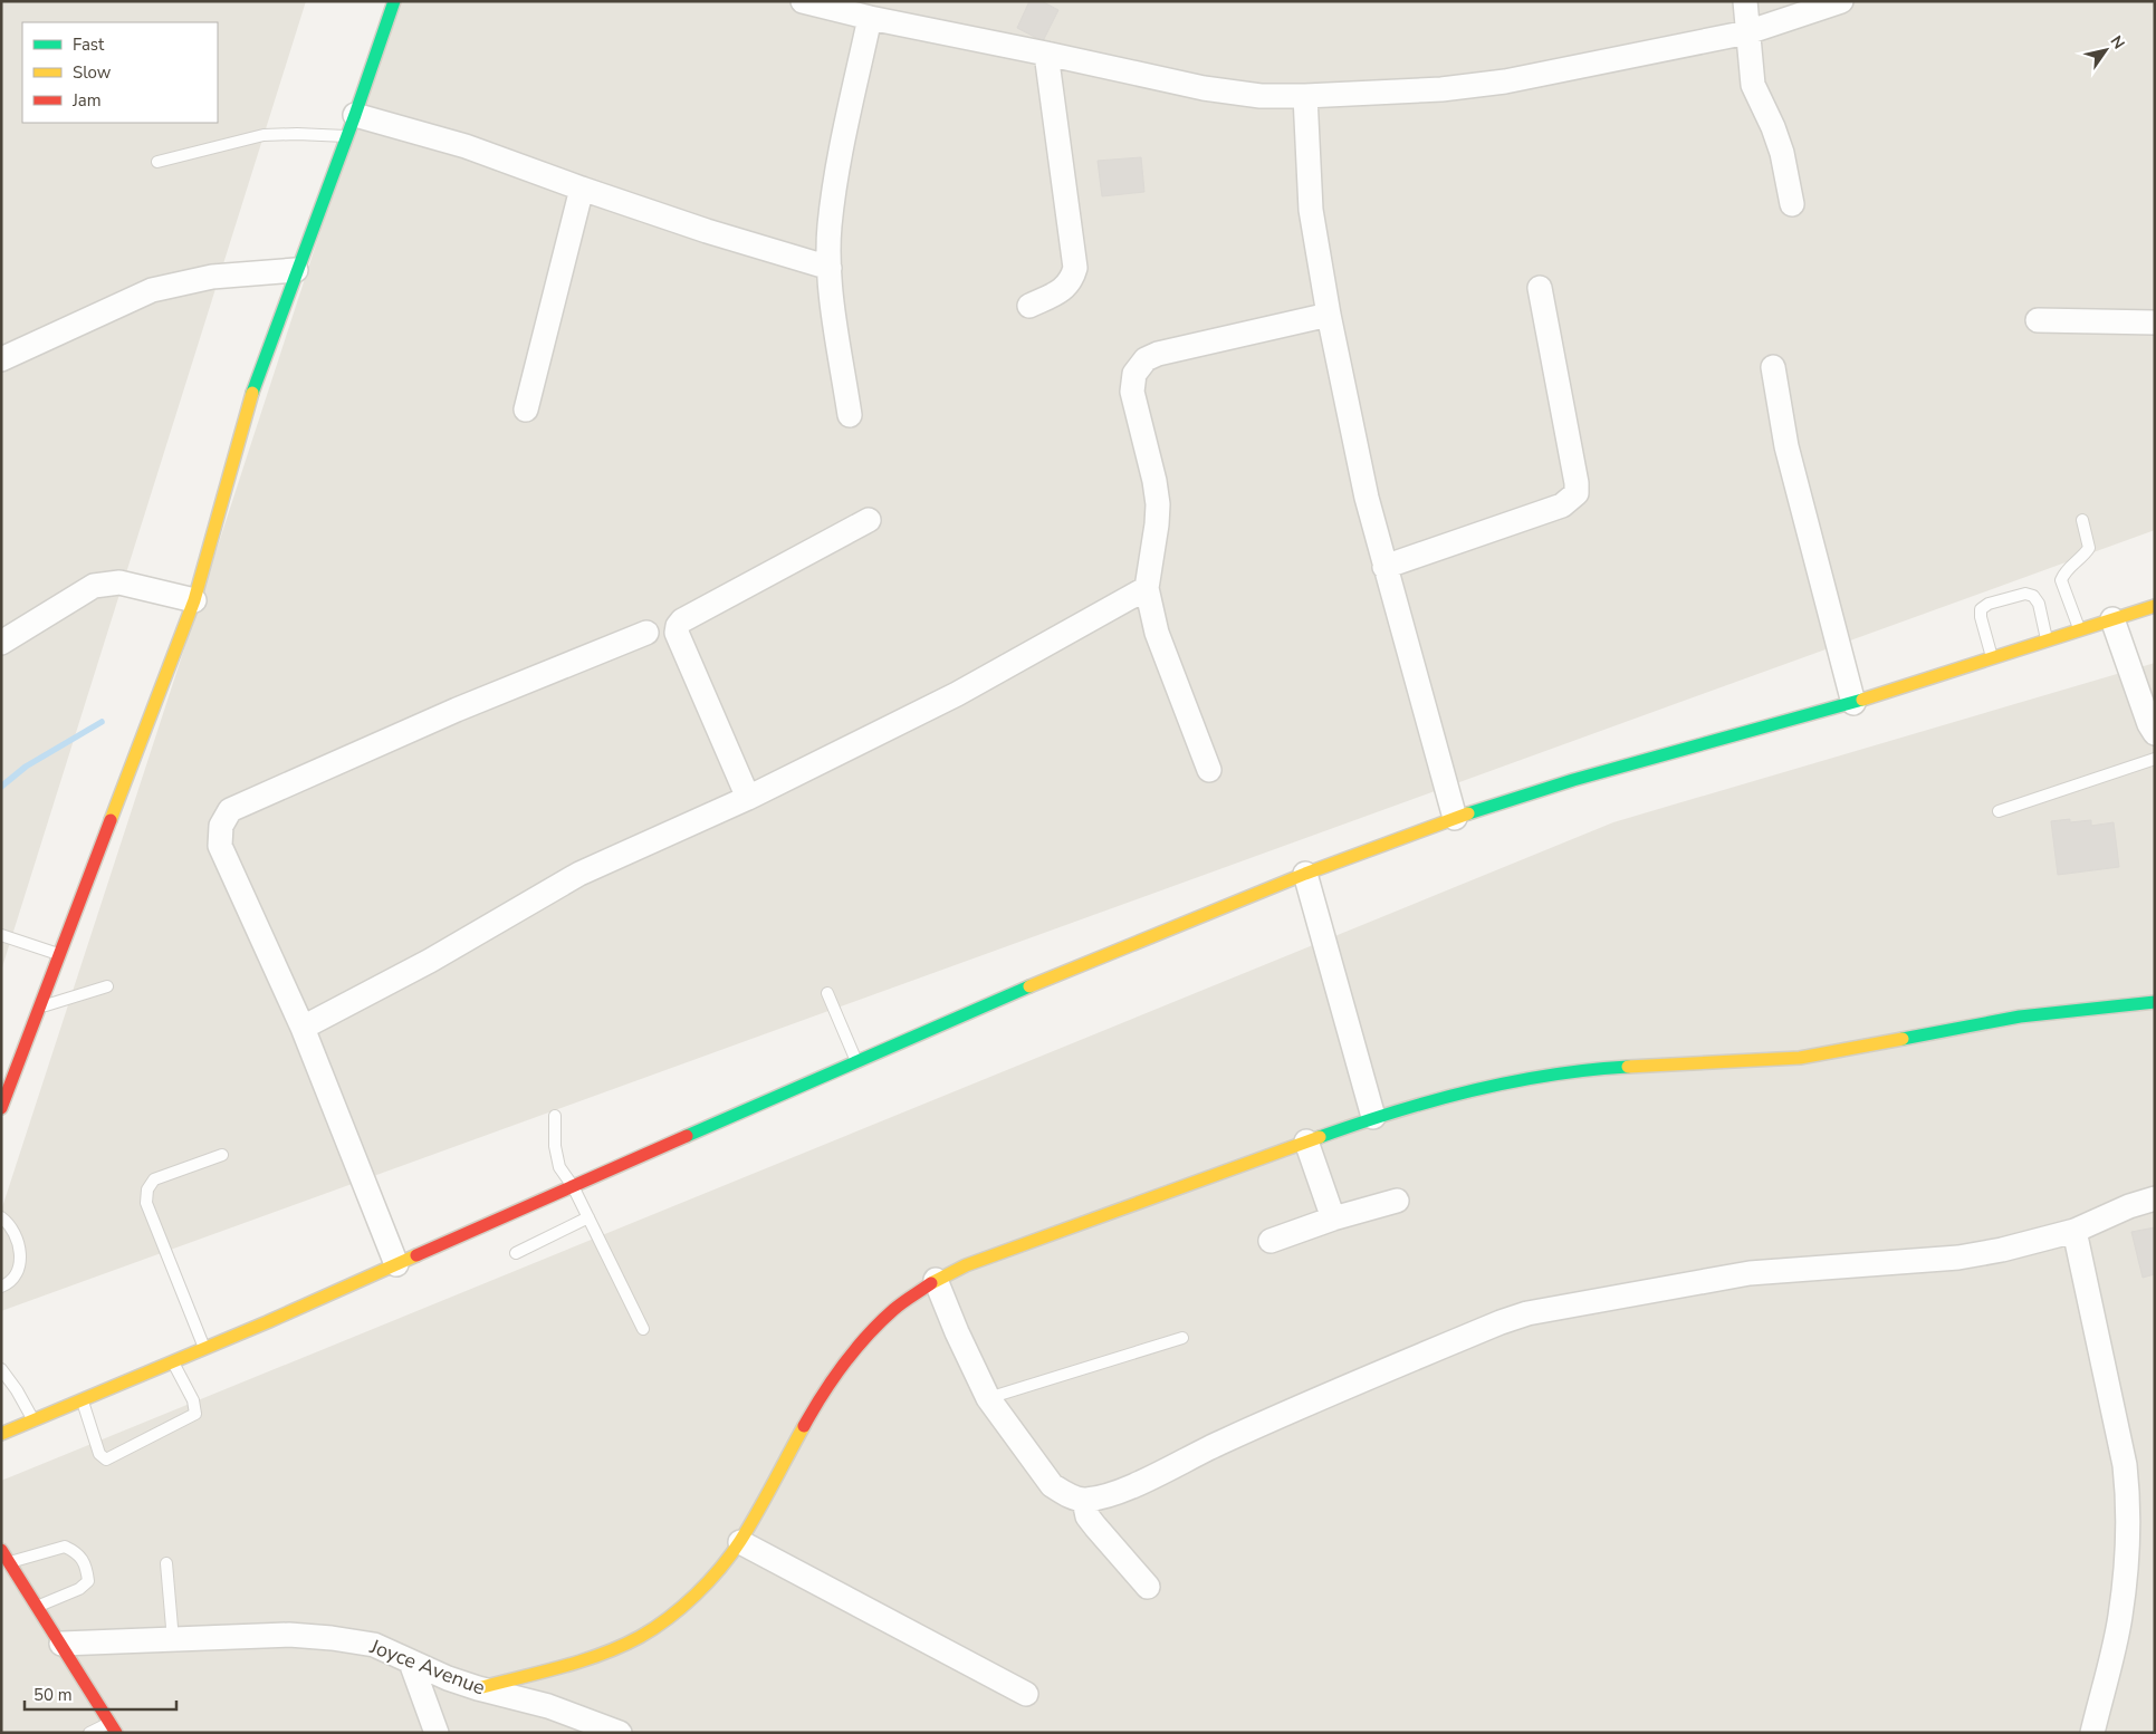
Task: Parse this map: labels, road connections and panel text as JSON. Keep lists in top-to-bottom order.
{
  "streets": {
    "street": ["Joyce Avenue"]
  },
  "legend": ["Fast", "Slow", "Jam"],
  "scale_bar": "50 m",
  "north": "top right"
}
